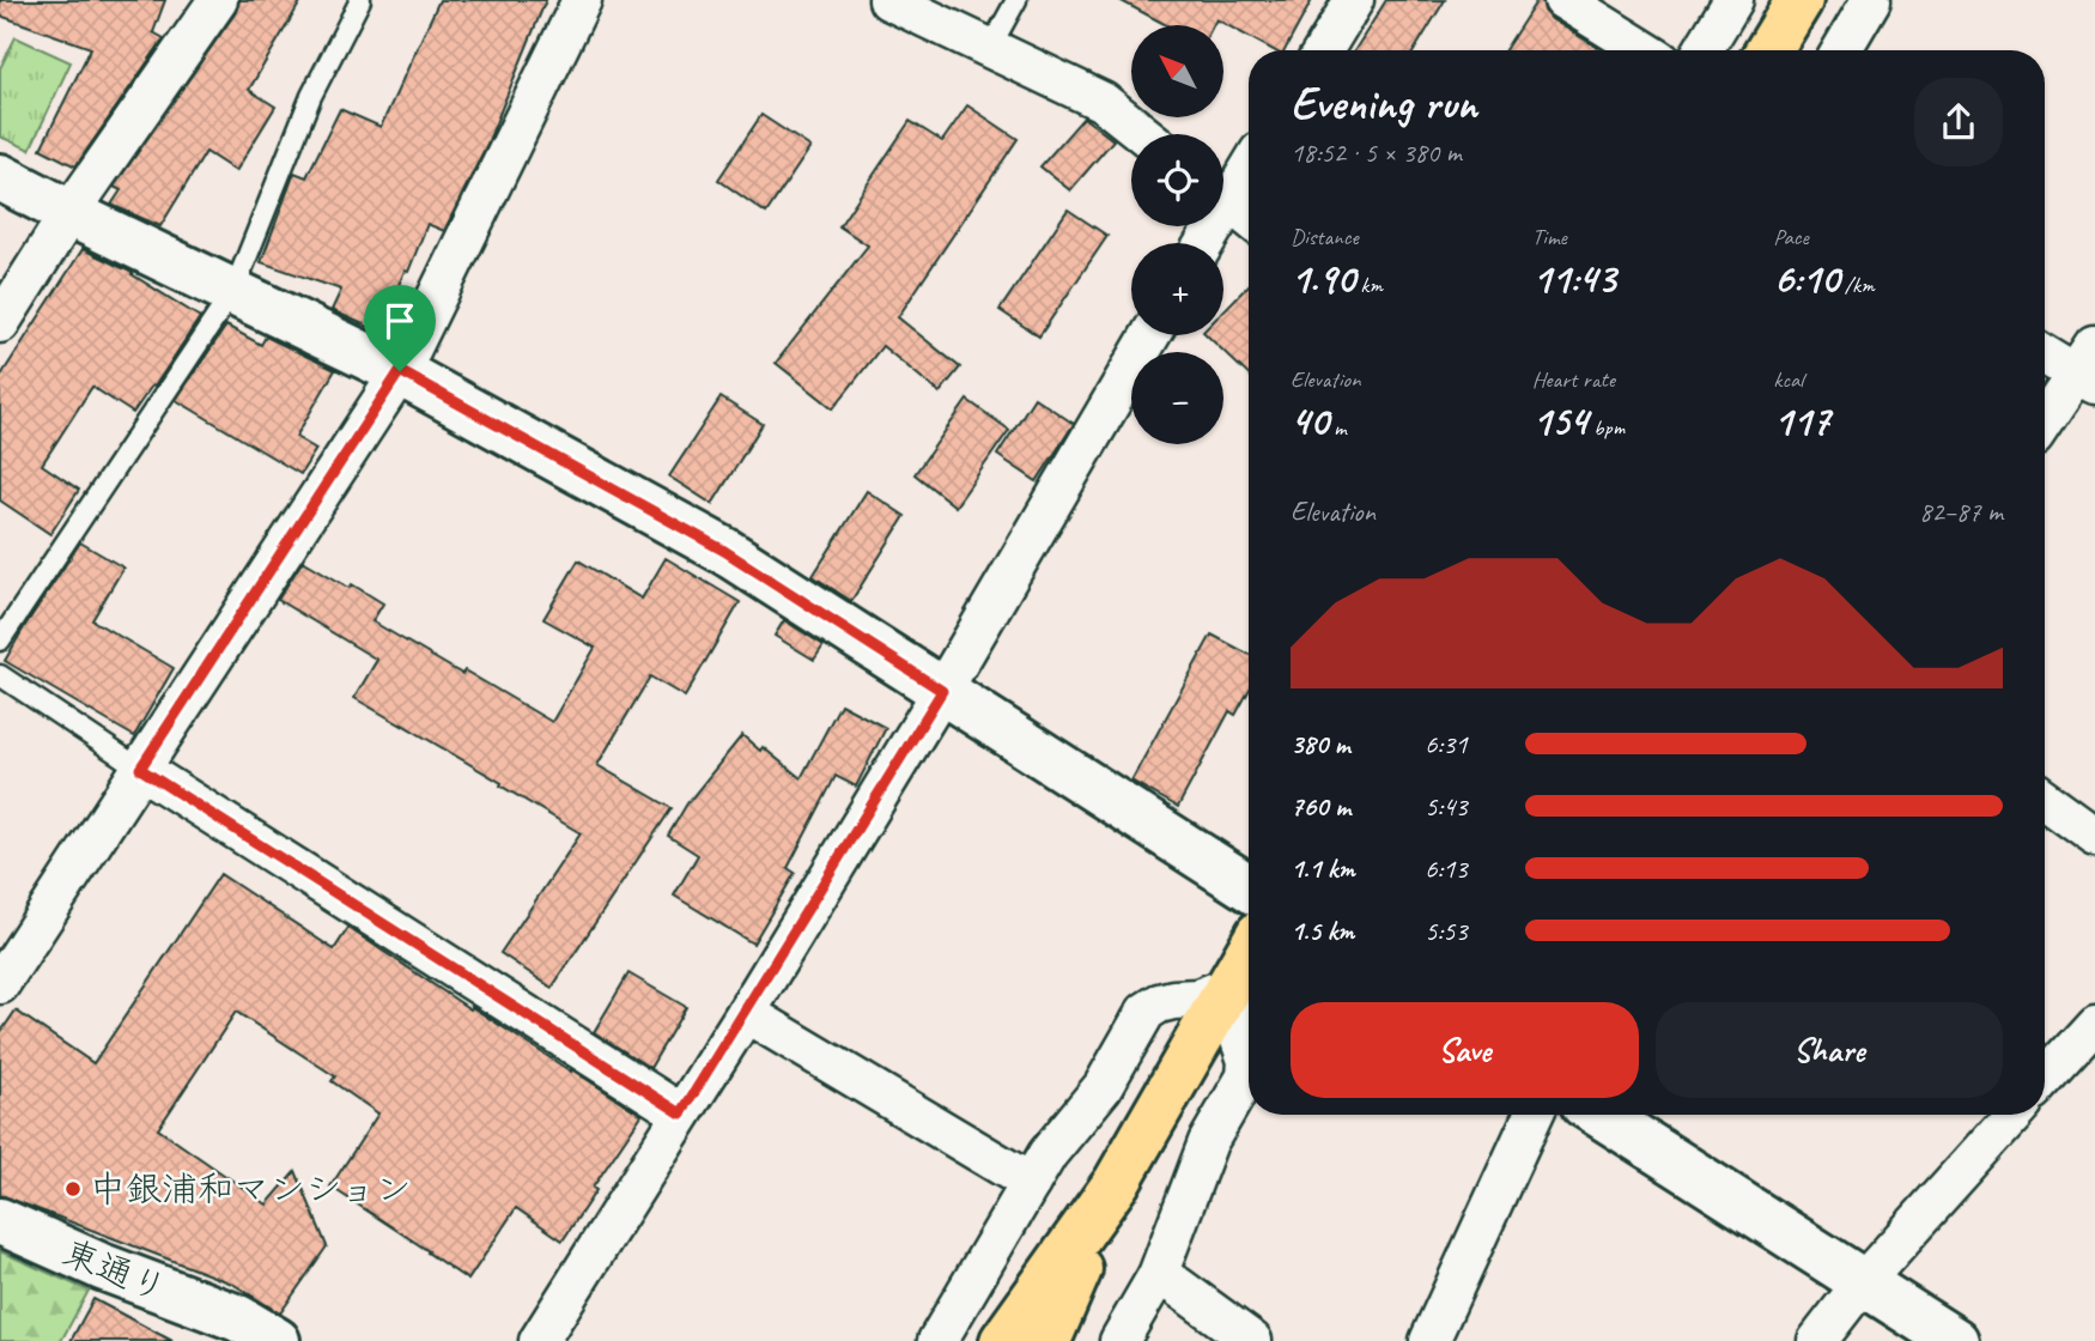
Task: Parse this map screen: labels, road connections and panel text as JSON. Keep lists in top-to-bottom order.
{
  "streets": {
    "street": ["東通り"]
  },
  "places": ["中銀浦和マンション"],
  "north": "top left",
  "page": {
    "map_buttons": ["+", "−"],
    "heading": ["Evening run", "18:52 · 5 × 380 m"],
    "stats": [
      ["Distance", "1.90 km"],
      ["Time", "11:43"],
      ["Pace", "6:10 /km"],
      ["Elevation", "40 m"],
      ["Heart rate", "154 bpm"],
      ["kcal", "117"]
    ],
    "chart": ["Elevation", "82–87 m"],
    "list": [
      {
        "name": "380 m",
        "note": "6:31"
      },
      {
        "name": "760 m",
        "note": "5:43"
      },
      {
        "name": "1.1 km",
        "note": "6:13"
      },
      {
        "name": "1.5 km",
        "note": "5:53"
      }
    ],
    "buttons": ["Save", "Share"]
  }
}
